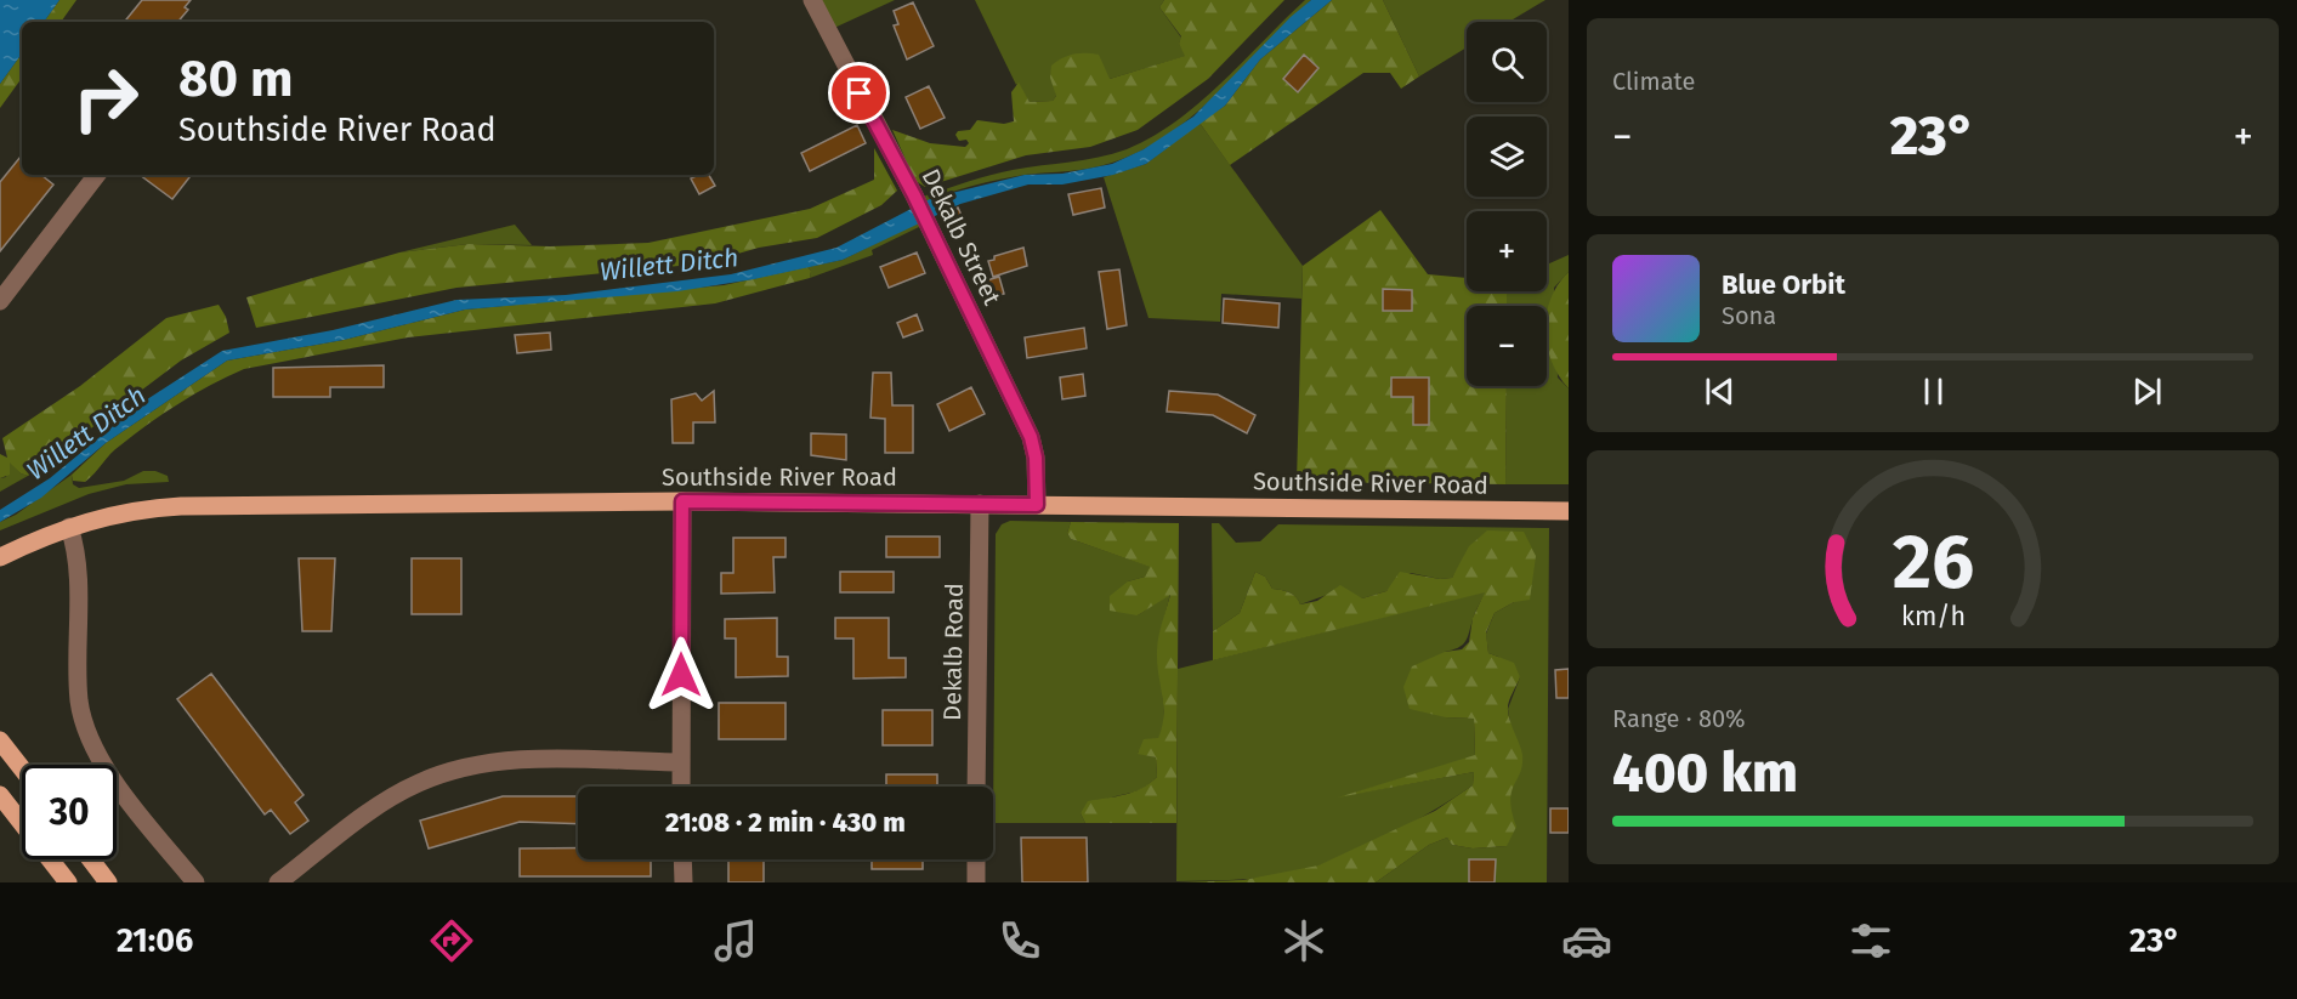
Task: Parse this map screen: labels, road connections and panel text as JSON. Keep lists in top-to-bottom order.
{
  "streets": {
    "main road": ["Southside River Road"],
    "street": ["Dekalb Street", "Dekalb Road"]
  },
  "crossings": [
    ["Dekalb Street", "Southside River Road"],
    ["Southside River Road", "Dekalb Road"]
  ],
  "water": ["Willett Ditch"],
  "page": {
    "tile": [
      "Climate",
      ["Range · 80%", "400 km"]
    ],
    "map_buttons": ["+", "−"],
    "turn": ["80 m", "Southside River Road"],
    "heat": ["−", "23°", "+"],
    "song": ["Blue Orbit", "Sona"],
    "limit": "30",
    "trip": "21:08 · 2 min · 430 m",
    "tabs": ["21:06", "23°"],
    "gauge": ["26", "km/h"]
  }
}
